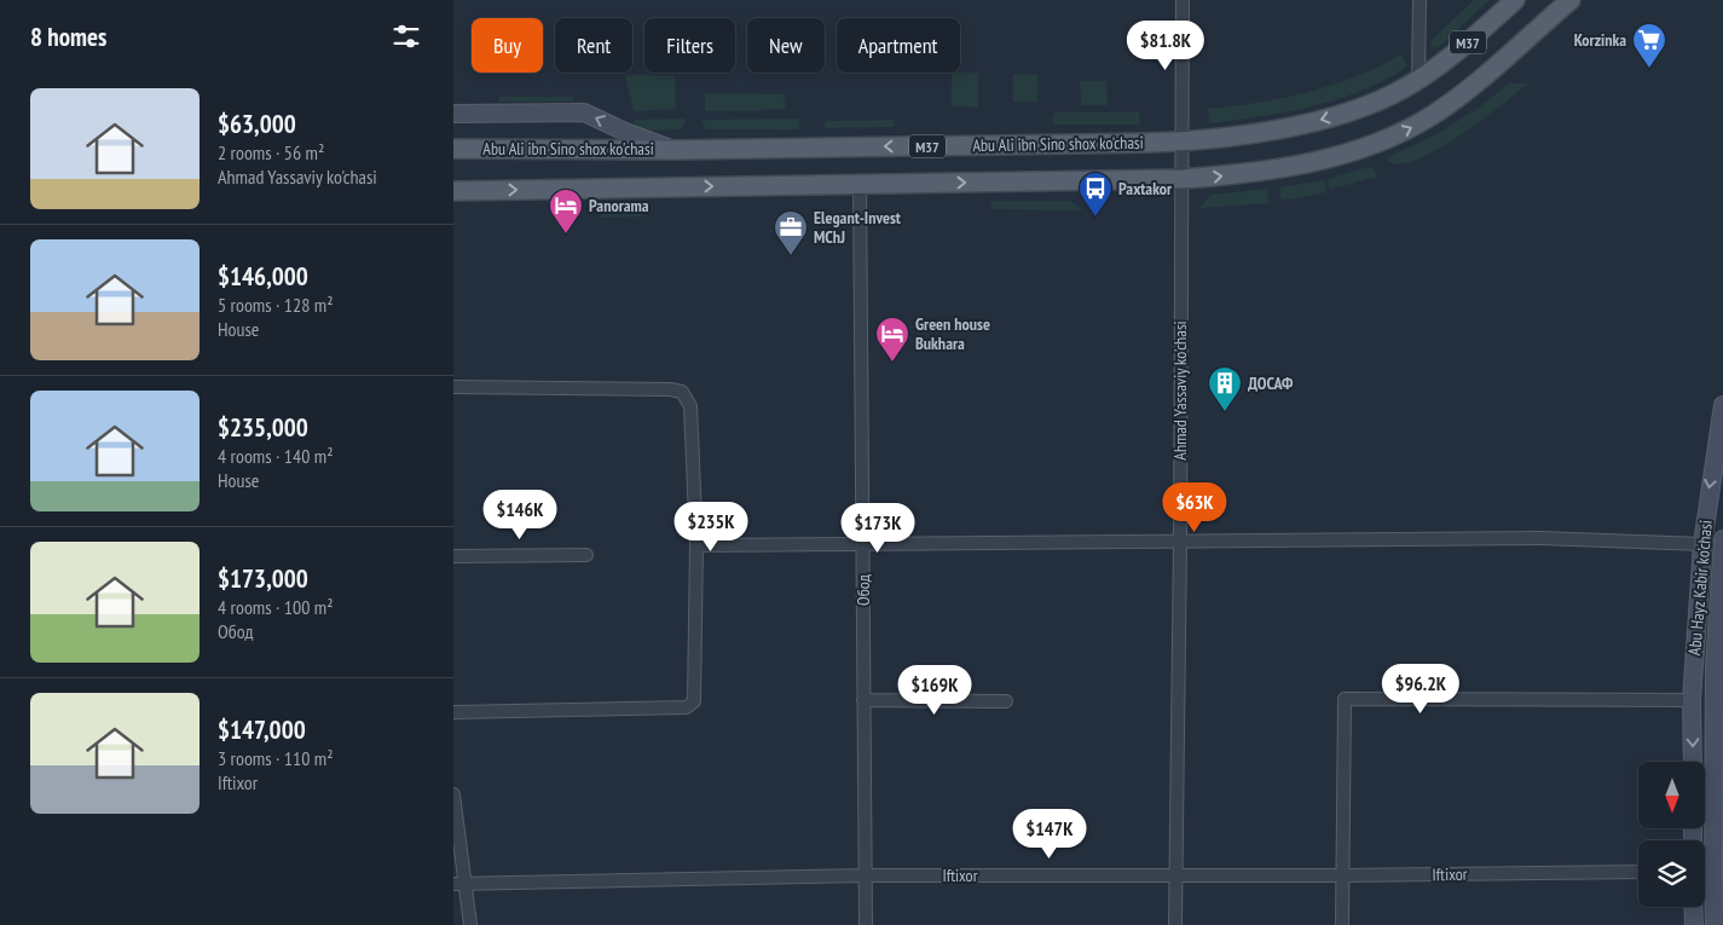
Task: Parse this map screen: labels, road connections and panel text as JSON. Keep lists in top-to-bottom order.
{
  "streets": {
    "main road": ["M37", "Abu Ali ibn Sino shox ko'chasi", "Abu Hayz Kabir ko'chasi"],
    "street": ["Ahmad Yassaviy ko'chasi", "Обод", "Iftixor"]
  },
  "crossings": [
    ["M37", "Ahmad Yassaviy ko'chasi"],
    ["M37", "Обод"],
    ["Abu Ali ibn Sino shox ko'chasi", "Ahmad Yassaviy ko'chasi"],
    ["Ahmad Yassaviy ko'chasi", "Iftixor"],
    ["Обод", "Iftixor"]
  ],
  "places": {
    "supermarket": ["Korzinka"],
    "bus stop": ["Paxtakor"],
    "hotel": ["Panorama", "Green house Bukhara"],
    "office": ["Elegant-Invest MChJ"],
    "building": ["ДОСАФ"]
  },
  "north": "bottom",
  "page": {
    "heading": "8 homes",
    "chip": [
      "Buy",
      "Rent",
      "Filters",
      "New",
      "Apartment"
    ],
    "price": [
      "$81.8K",
      "$63K",
      "$146K",
      "$235K",
      "$173K",
      "$96.2K",
      "$169K",
      "$147K"
    ],
    "list": [
      {
        "name": "$63,000",
        "note": "2 rooms · 56 m² · Ahmad Yassaviy ko'chasi"
      },
      {
        "name": "$146,000",
        "note": "5 rooms · 128 m² · House"
      },
      {
        "name": "$235,000",
        "note": "4 rooms · 140 m² · House"
      },
      {
        "name": "$173,000",
        "note": "4 rooms · 100 m² · Обод"
      },
      {
        "name": "$147,000",
        "note": "3 rooms · 110 m² · Iftixor"
      }
    ]
  }
}
